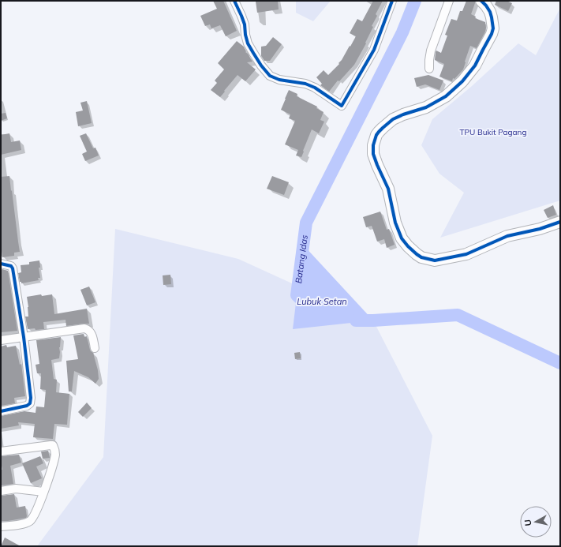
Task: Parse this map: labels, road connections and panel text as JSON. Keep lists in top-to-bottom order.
{
  "water": ["Batang Idas", "Lubuk Setan"],
  "parks": ["TPU Bukit Pagang"],
  "north": "left"
}
